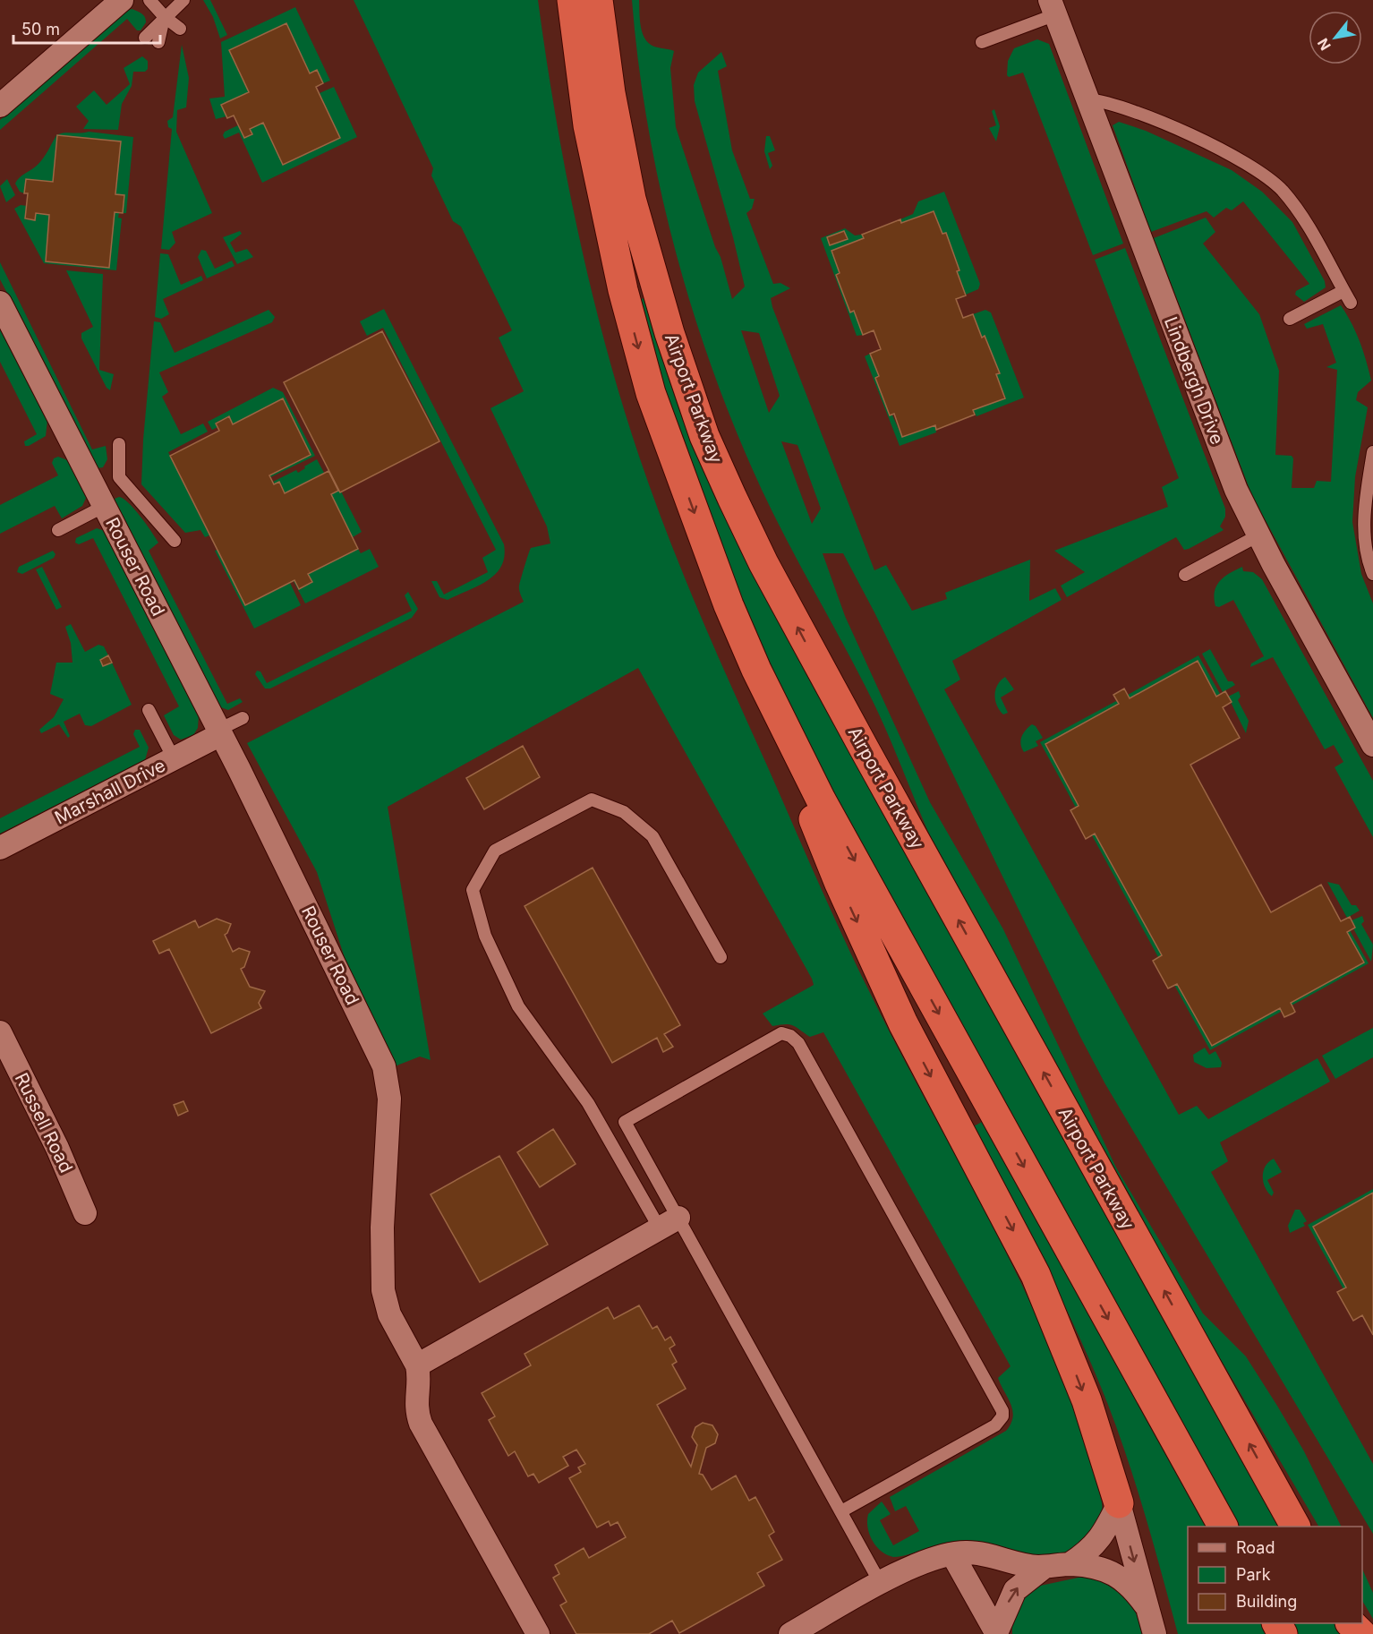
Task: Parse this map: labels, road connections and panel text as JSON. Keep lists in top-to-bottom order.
{
  "streets": {
    "highway": ["Airport Parkway"],
    "street": [
      "Lindbergh Drive",
      "Rouser Road",
      "Marshall Drive",
      "Russell Road"
    ]
  },
  "crossings": [
    ["Rouser Road", "Marshall Drive"]
  ],
  "legend": ["Road", "Park", "Building"],
  "scale_bar": "50 m",
  "north": "bottom left"
}
